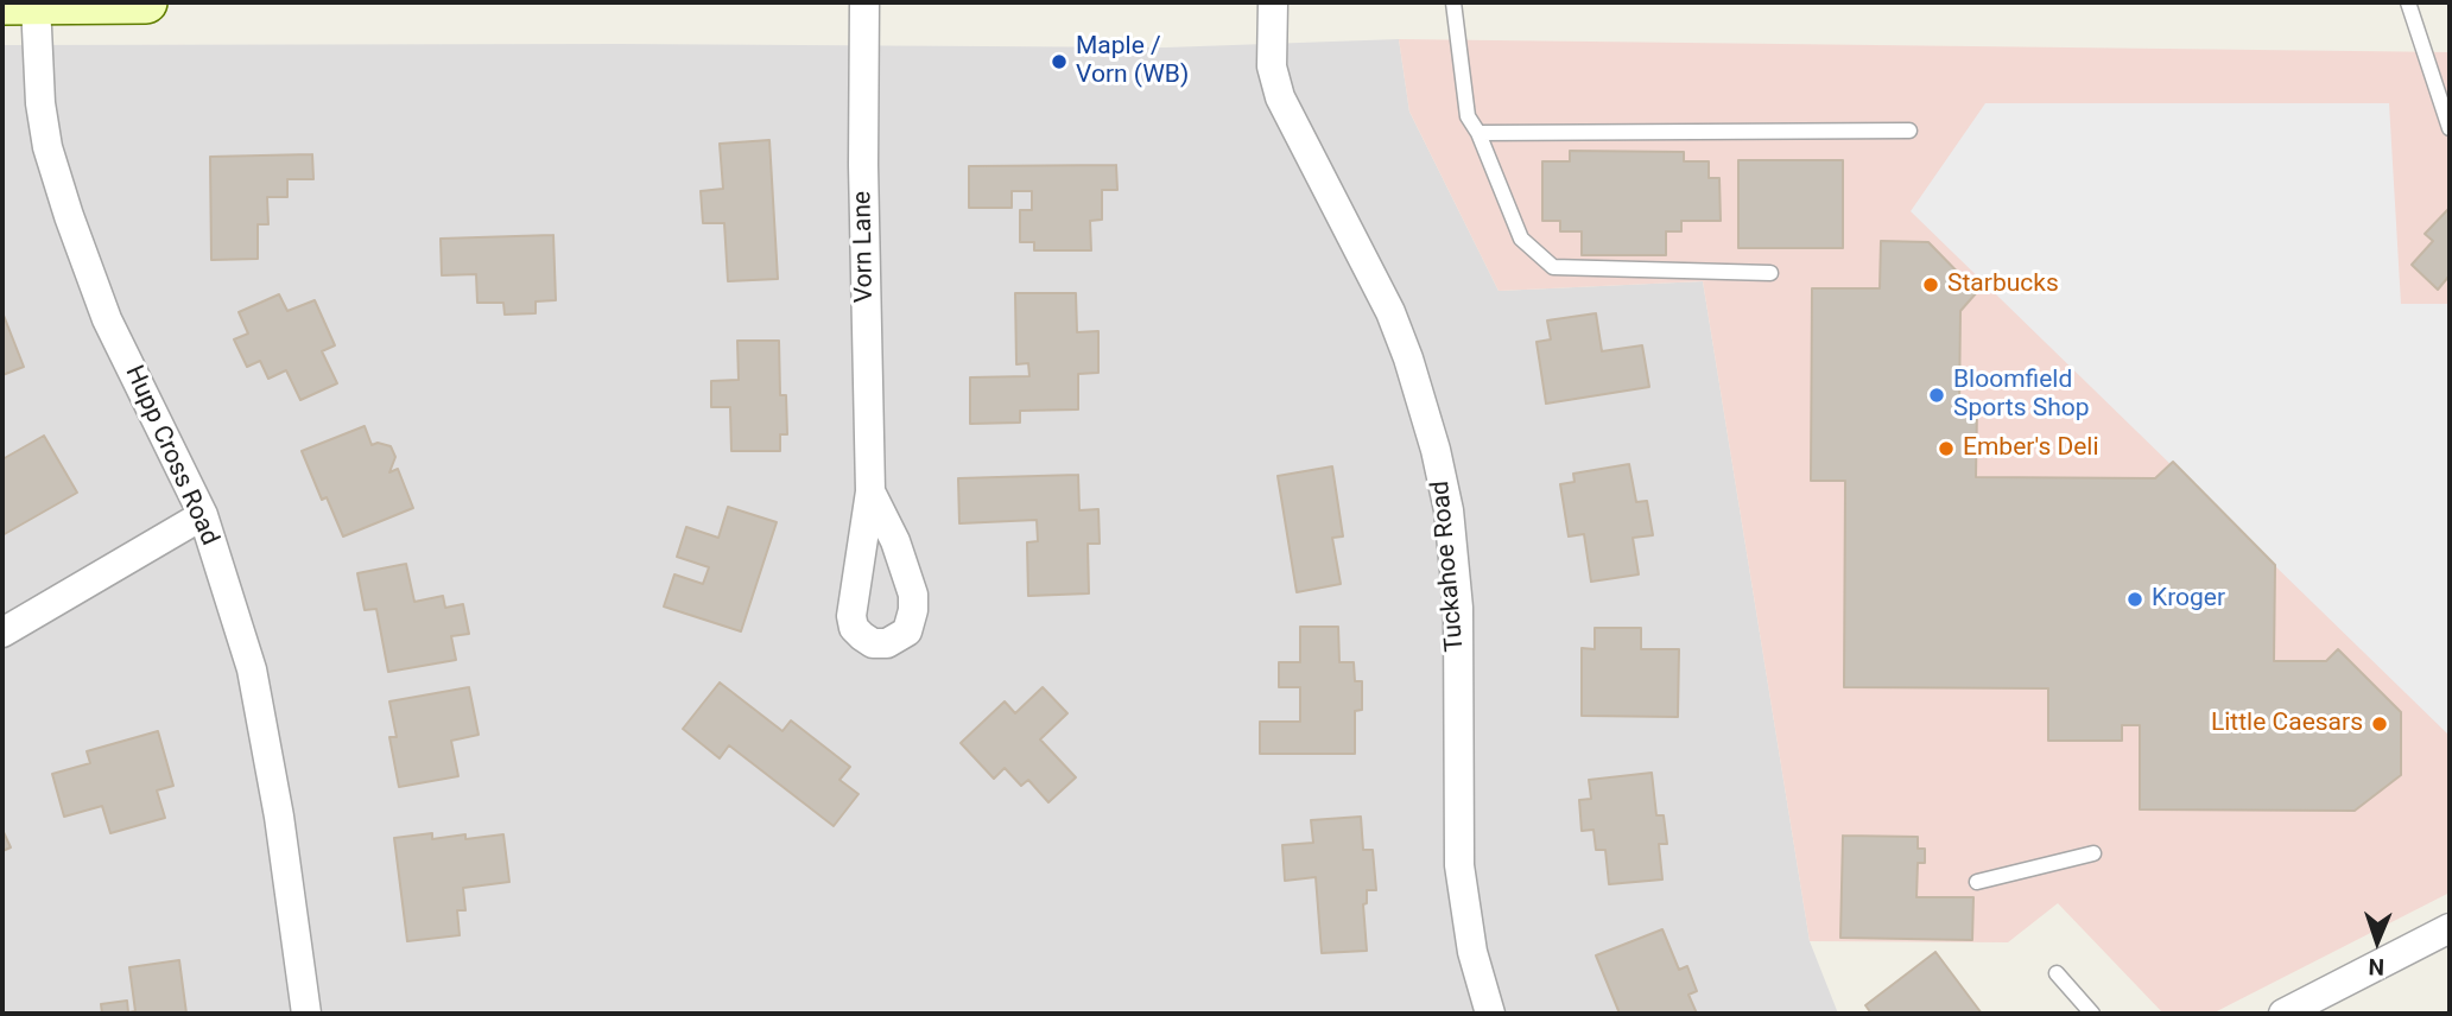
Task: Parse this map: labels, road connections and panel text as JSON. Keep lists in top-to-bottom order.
{
  "streets": {
    "street": ["Vorn Lane", "Hupp Cross Road", "Tuckahoe Road"]
  },
  "places": [
    "Maple / Vorn (WB)",
    "Starbucks",
    "Bloomfield Sports Shop",
    "Ember's Deli",
    "Kroger",
    "Little Caesars"
  ],
  "north": "bottom"
}
